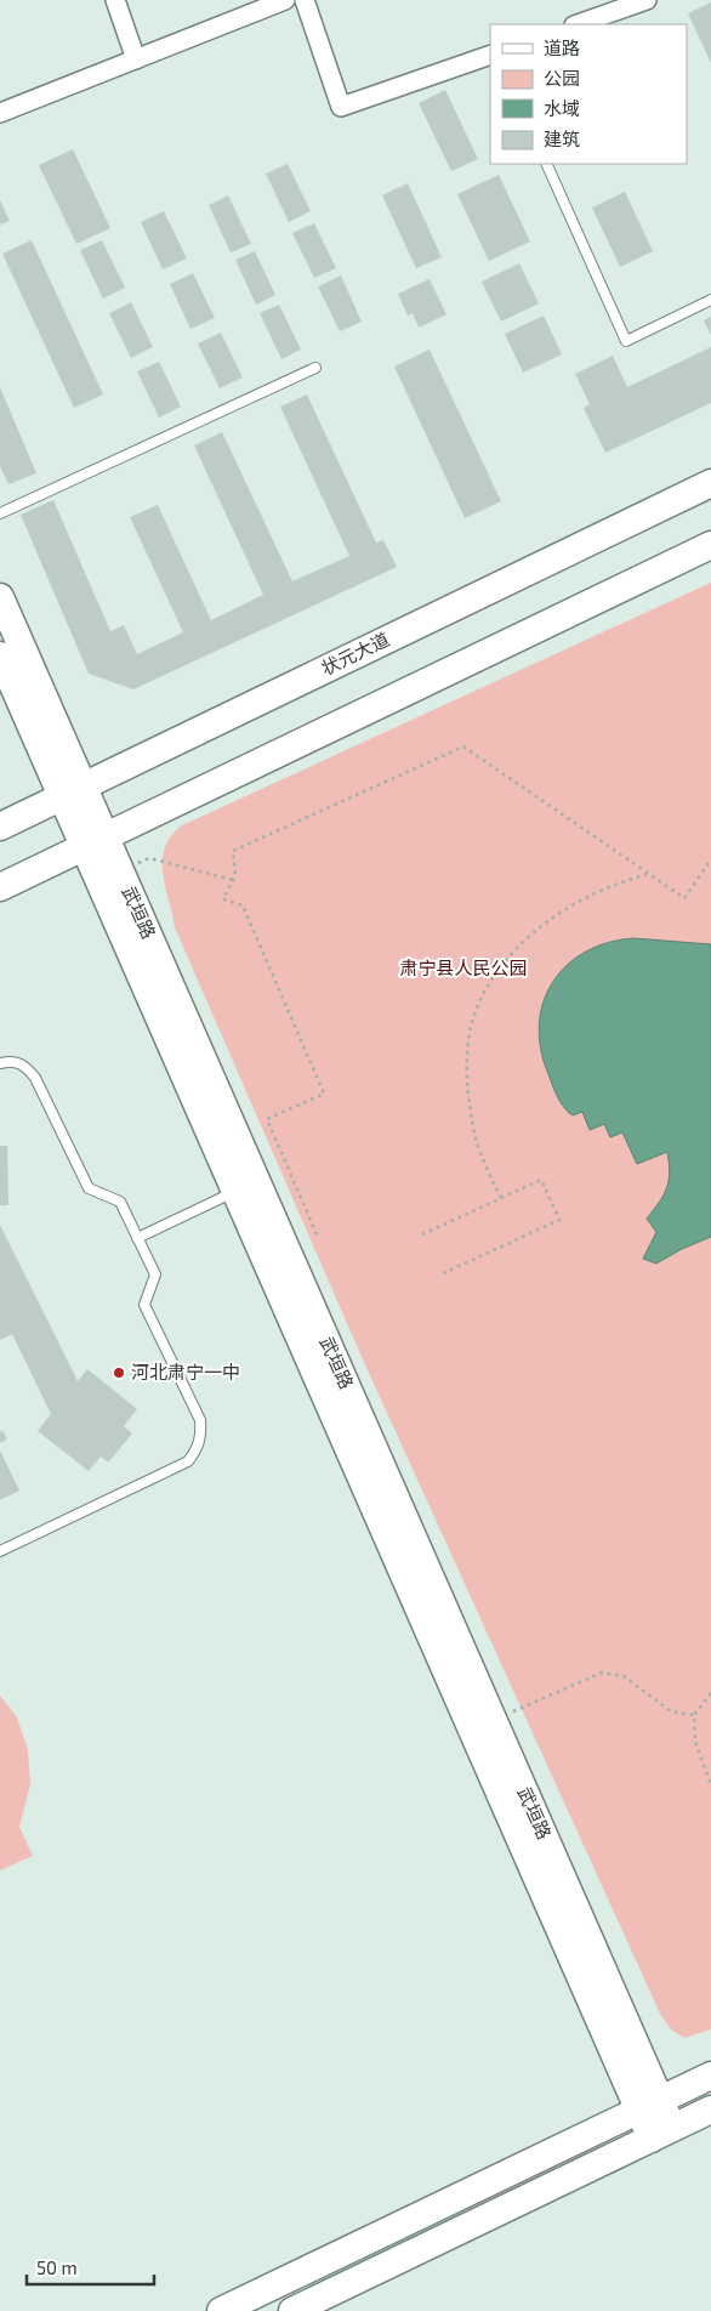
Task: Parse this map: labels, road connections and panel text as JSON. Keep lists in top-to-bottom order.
{
  "streets": {
    "main road": ["状元大道", "武垣路"]
  },
  "crossings": [
    ["状元大道", "武垣路"]
  ],
  "parks": ["肃宁县人民公园"],
  "places": ["河北肃宁一中"],
  "legend": [
    "道路",
    "公园",
    "水域",
    "建筑"
  ],
  "scale_bar": "50 m"
}
